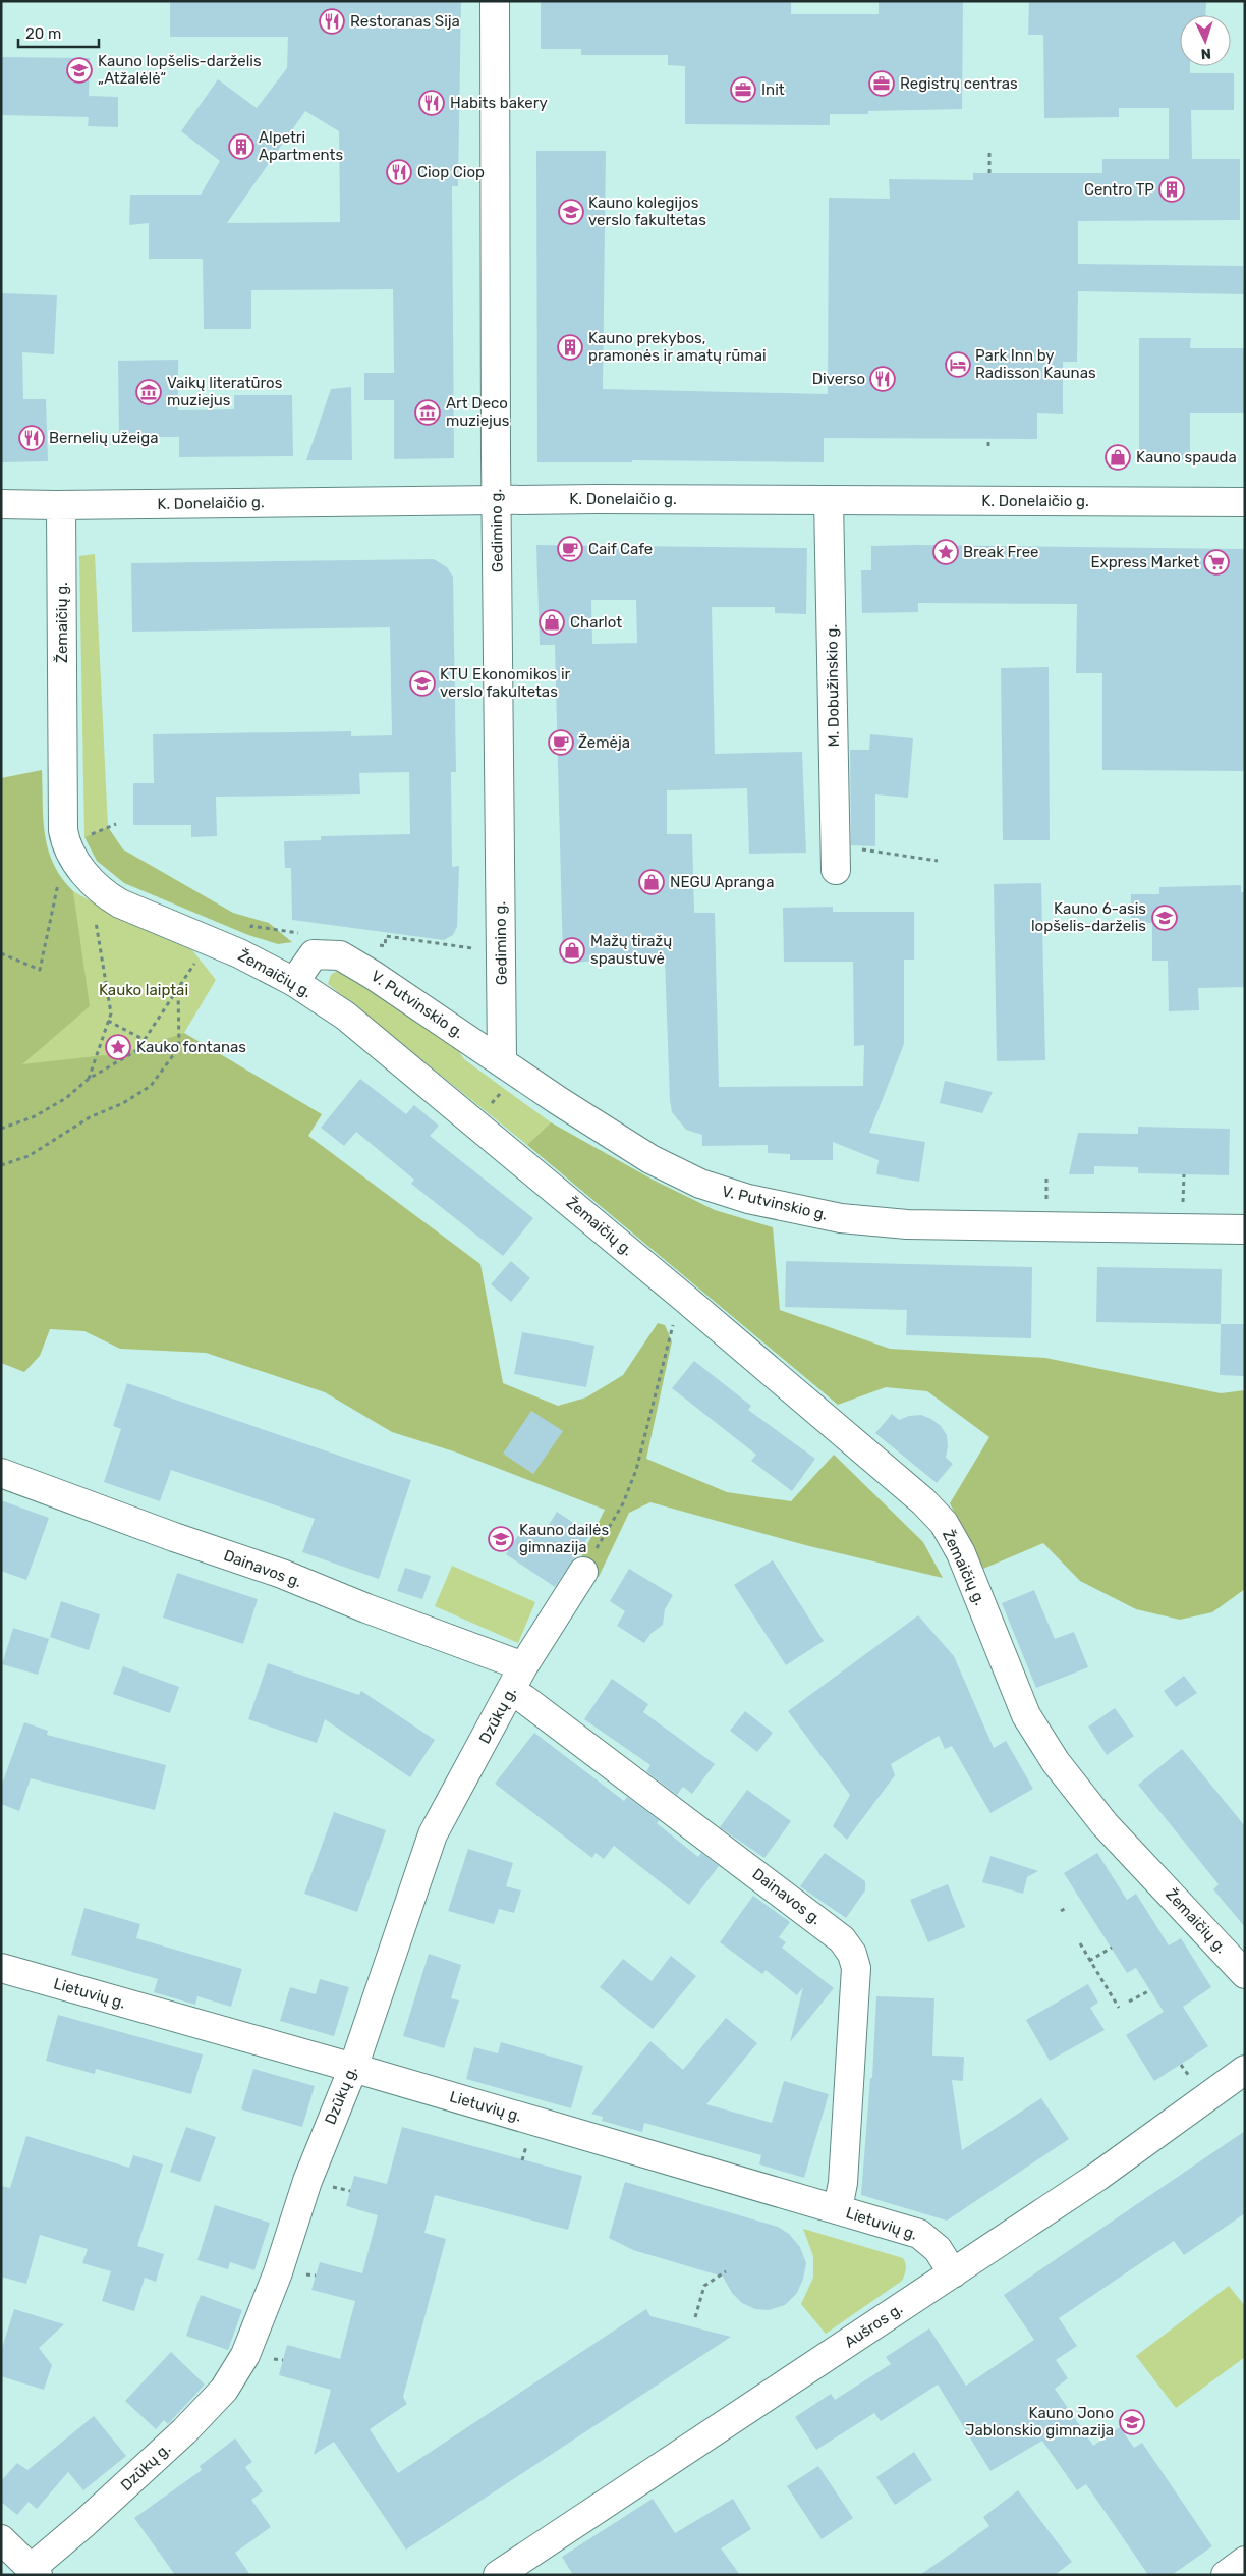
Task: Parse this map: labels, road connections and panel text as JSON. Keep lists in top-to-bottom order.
{
  "streets": {
    "street": [
      "K. Donelaičio g.",
      "Gedimino g.",
      "Žemaičių g.",
      "M. Dobužinskio g.",
      "V. Putvinskio g.",
      "Dainavos g.",
      "Dzūkų g.",
      "Lietuvių g.",
      "Aušros g."
    ]
  },
  "crossings": [
    ["K. Donelaičio g.", "Gedimino g."],
    ["K. Donelaičio g.", "Žemaičių g."],
    ["K. Donelaičio g.", "M. Dobužinskio g."],
    ["Gedimino g.", "V. Putvinskio g."],
    ["Žemaičių g.", "V. Putvinskio g."],
    ["Dainavos g.", "Dzūkų g."],
    ["Dainavos g.", "Lietuvių g."],
    ["Dzūkų g.", "Lietuvių g."],
    ["Lietuvių g.", "Aušros g."]
  ],
  "parks": ["Kauko laiptai"],
  "places": {
    "restaurant": [
      "Restoranas Sija",
      "Habits bakery",
      "Ciop Ciop",
      "Diverso",
      "Bernelių užeiga"
    ],
    "school or university": [
      "Kauno lopšelis-darželis „Atžalėlė“",
      "Kauno kolegijos verslo fakultetas",
      "KTU Ekonomikos ir verslo fakultetas",
      "Kauno 6-asis lopšelis-darželis",
      "Kauno dailės gimnazija",
      "Kauno Jono Jablonskio gimnazija"
    ],
    "office": ["Registrų centras", "Init"],
    "building": ["Alpetri Apartments", "Centro TP", "Kauno prekybos, pramonės ir amatų rūmai"],
    "hotel": ["Park Inn by Radisson Kaunas"],
    "museum": ["Vaikų literatūros muziejus", "Art Deco muziejus"],
    "shop": [
      "Kauno spauda",
      "Charlot",
      "NEGU Apranga",
      "Mažų tiražų spaustuvė"
    ],
    "cafe": ["Caif Cafe", "Žemėja"],
    "place": ["Break Free", "Kauko fontanas"],
    "supermarket": ["Express Market"]
  },
  "scale_bar": "20 m",
  "north": "bottom"
}
